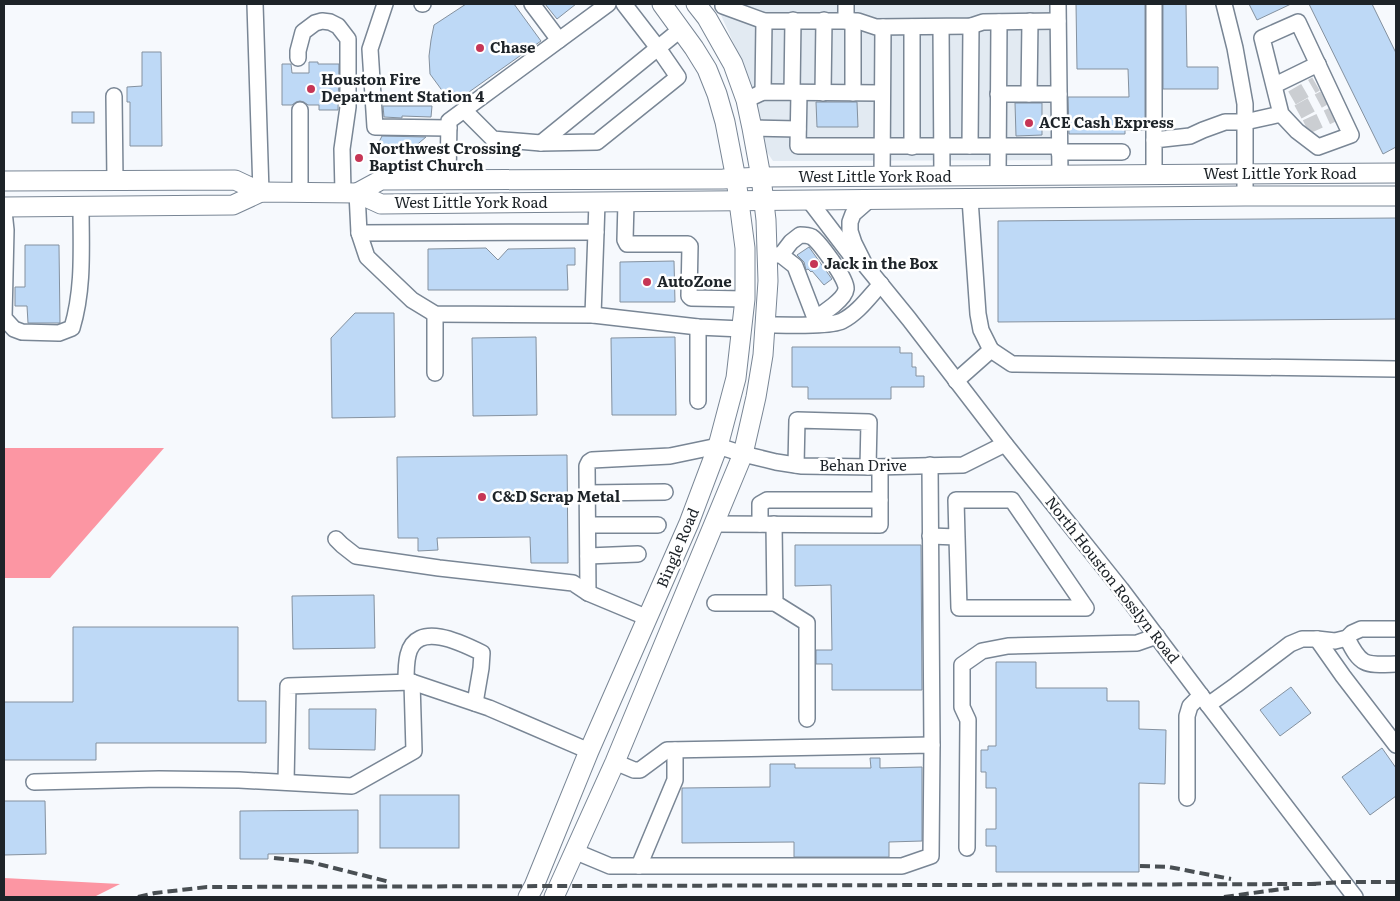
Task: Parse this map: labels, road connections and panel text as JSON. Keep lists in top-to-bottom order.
{
  "streets": {
    "main road": ["West Little York Road", "Bingle Road"],
    "street": ["Behan Drive", "North Houston Rosslyn Road"]
  },
  "crossings": [
    ["West Little York Road", "Bingle Road"],
    ["West Little York Road", "North Houston Rosslyn Road"],
    ["Behan Drive", "Bingle Road"],
    ["Behan Drive", "North Houston Rosslyn Road"]
  ],
  "places": [
    "Chase",
    "Houston Fire Department Station 4",
    "ACE Cash Express",
    "Northwest Crossing Baptist Church",
    "Jack in the Box",
    "AutoZone",
    "C&D Scrap Metal"
  ]
}
